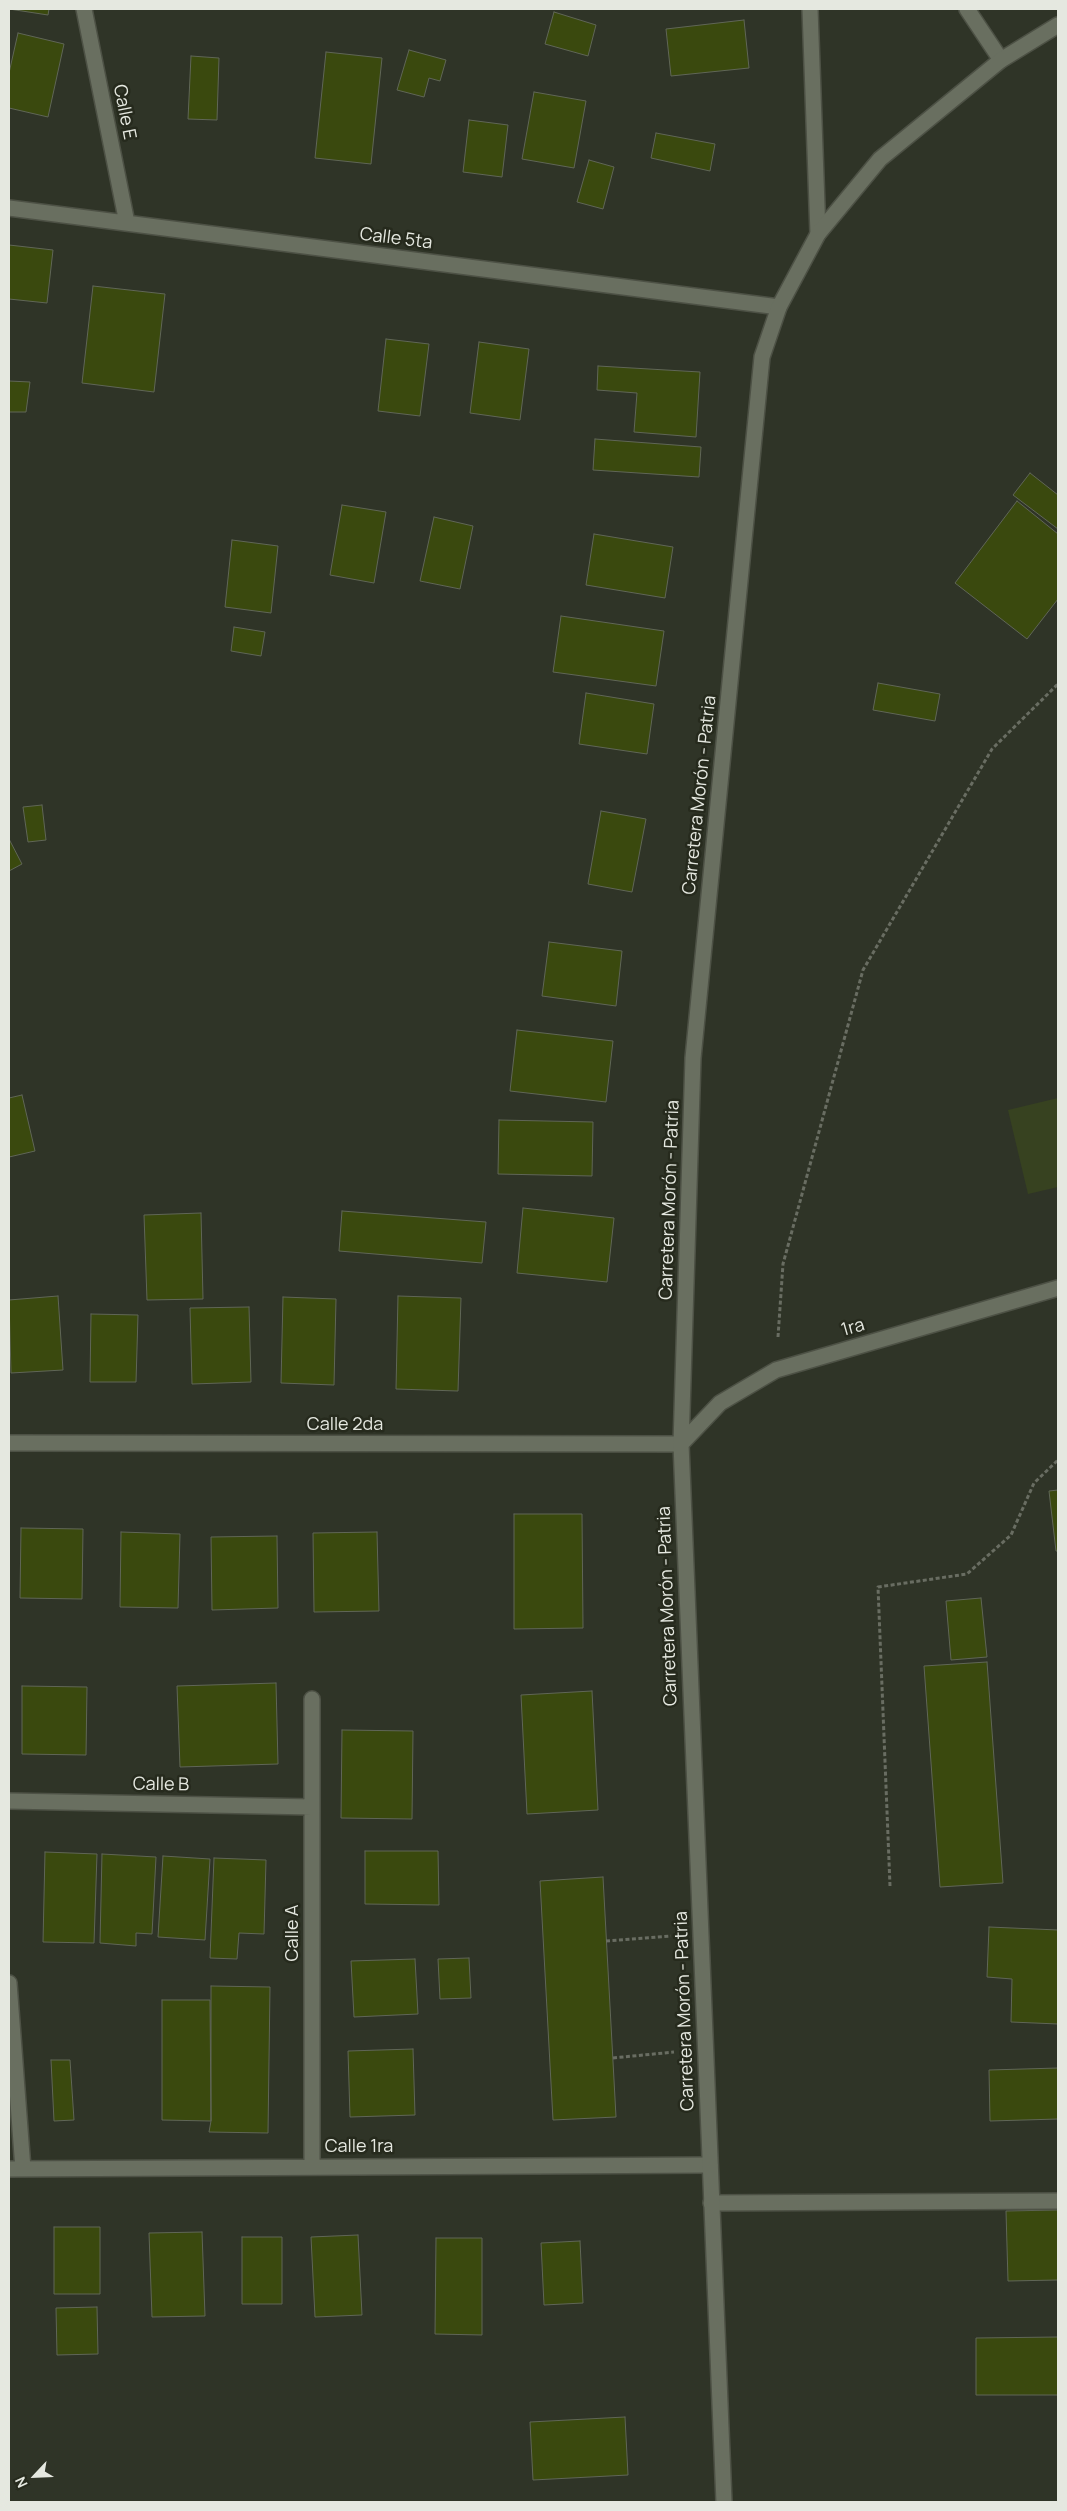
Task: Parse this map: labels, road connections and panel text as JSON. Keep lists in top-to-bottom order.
{
  "streets": {
    "street": [
      "Calle E",
      "Calle 5ta",
      "Carretera Morón - Patria",
      "1ra",
      "Calle 2da",
      "Calle B",
      "Calle A",
      "Calle 1ra"
    ]
  },
  "crossings": [
    ["Calle E", "Calle 5ta"],
    ["Calle 5ta", "Carretera Morón - Patria"],
    ["Carretera Morón - Patria", "1ra"],
    ["Carretera Morón - Patria", "Calle 2da"],
    ["Carretera Morón - Patria", "Calle 1ra"],
    ["1ra", "Calle 2da"],
    ["Calle B", "Calle A"],
    ["Calle A", "Calle 1ra"]
  ],
  "north": "bottom left"
}
